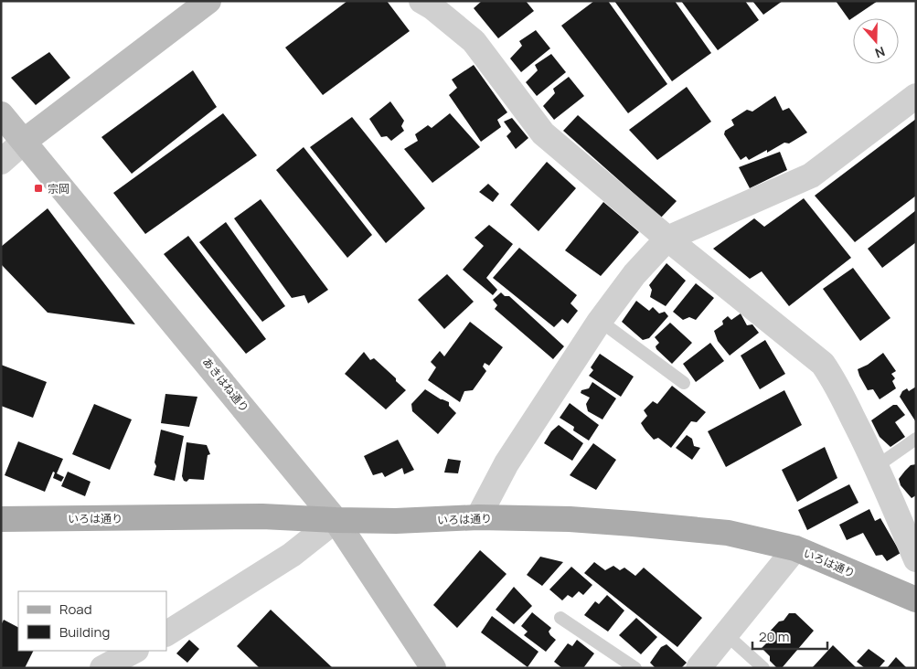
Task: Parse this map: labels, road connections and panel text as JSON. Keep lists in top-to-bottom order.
{
  "streets": {
    "main road": ["いろは通り"],
    "street": ["あきはね通り"]
  },
  "crossings": [
    ["あきはね通り", "いろは通り"]
  ],
  "places": {
    "transit": ["宗岡"]
  },
  "legend": ["Road", "Building"],
  "scale_bar": "20 m",
  "north": "bottom"
}
